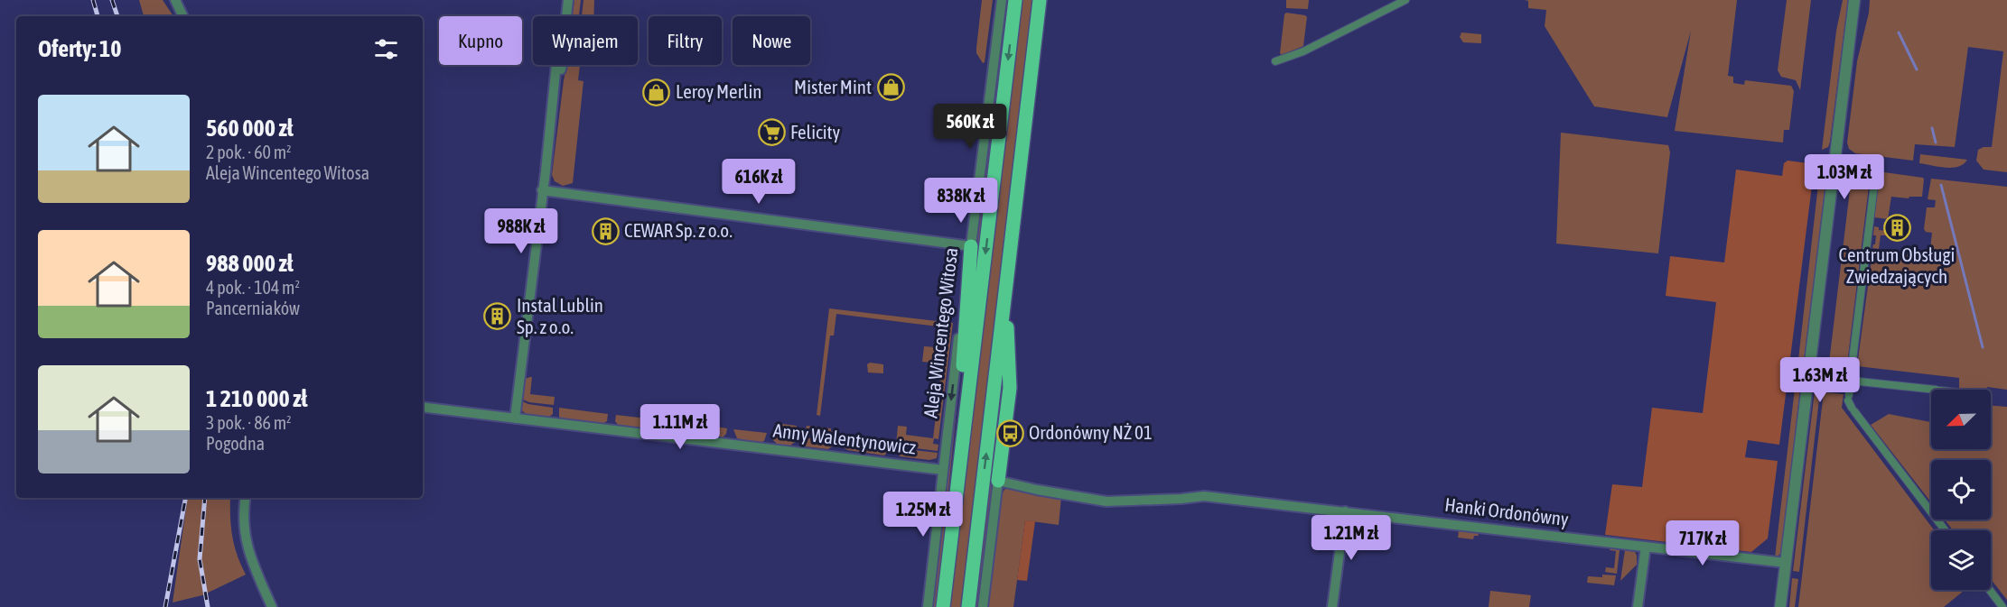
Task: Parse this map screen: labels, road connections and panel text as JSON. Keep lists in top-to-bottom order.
{
  "streets": {
    "main road": ["Aleja Wincentego Witosa"],
    "street": ["Anny Walentynowicz", "Hanki Ordonówny"]
  },
  "crossings": [
    ["Aleja Wincentego Witosa", "Anny Walentynowicz"]
  ],
  "places": {
    "shop": ["Mister Mint", "Leroy Merlin"],
    "supermarket": ["Felicity"],
    "building": ["Centrum Obsługi Zwiedzających", "CEWAR Sp. z o.o.", "Instal Lublin Sp. z o.o."],
    "bus stop": ["Ordonówny NŻ 01"]
  },
  "north": "bottom left",
  "page": {
    "chip": [
      "Kupno",
      "Wynajem",
      "Filtry",
      "Nowe"
    ],
    "heading": "Oferty: 10",
    "list": [
      {
        "name": "560 000 zł",
        "note": "2 pok. · 60 m² · Aleja Wincentego Witosa"
      },
      {
        "name": "988 000 zł",
        "note": "4 pok. · 104 m² · Pancerniaków"
      },
      {
        "name": "1 210 000 zł",
        "note": "3 pok. · 86 m² · Pogodna"
      }
    ],
    "price": [
      "560K zł",
      "1.03M zł",
      "616K zł",
      "838K zł",
      "988K zł",
      "1.63M zł",
      "1.11M zł",
      "1.25M zł",
      "1.21M zł",
      "717K zł"
    ]
  }
}
